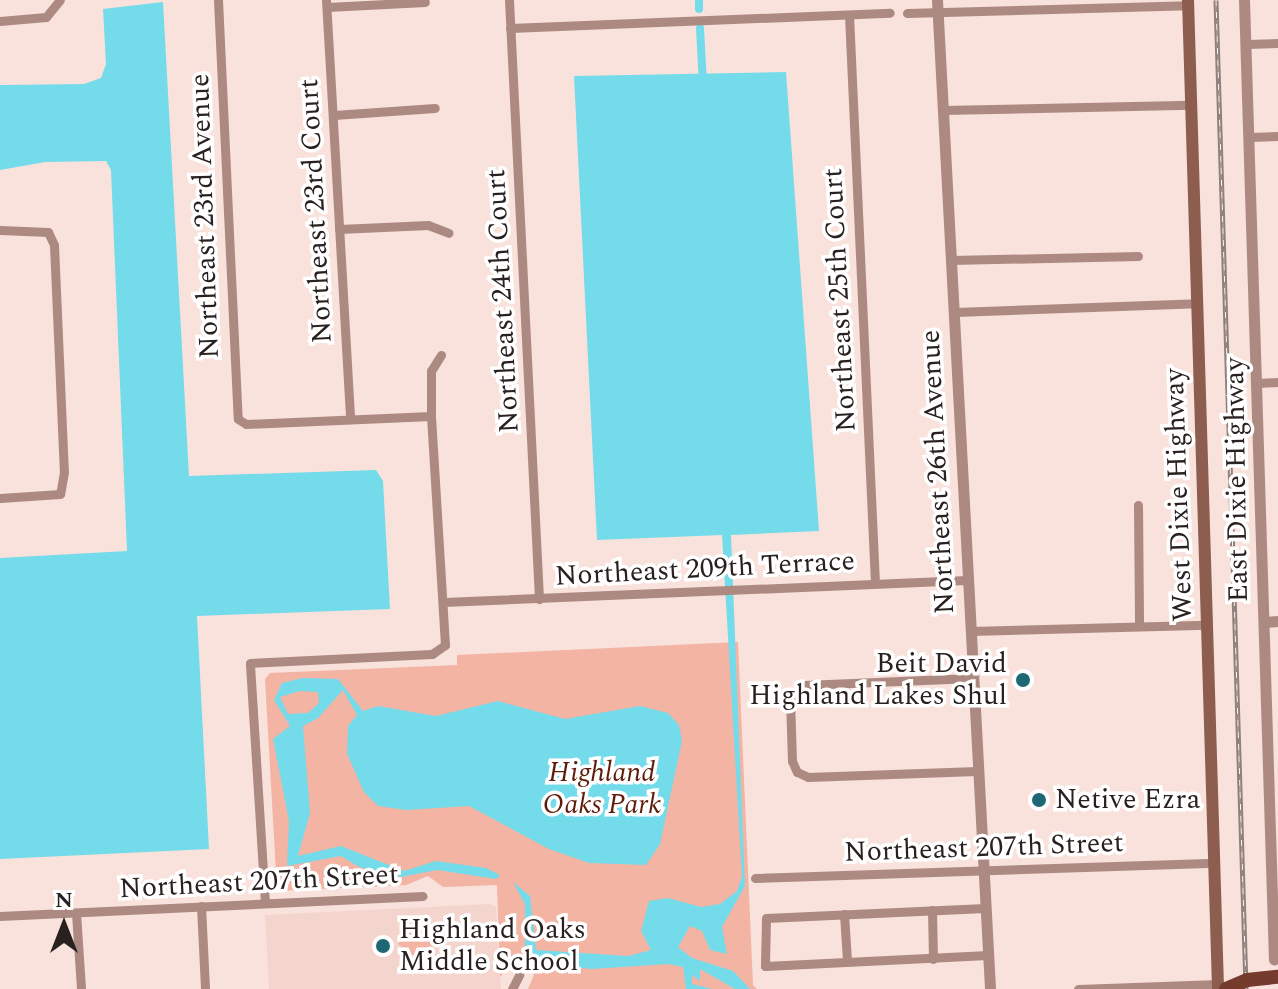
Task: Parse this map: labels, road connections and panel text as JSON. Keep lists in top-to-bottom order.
{
  "streets": {
    "main road": ["West Dixie Highway"],
    "street": [
      "Northeast 23rd Court",
      "Northeast 23rd Avenue",
      "Northeast 25th Court",
      "Northeast 24th Court",
      "Northeast 26th Avenue",
      "East Dixie Highway",
      "Northeast 209th Terrace",
      "Northeast 207th Street"
    ]
  },
  "crossings": [
    ["Northeast 23rd Court", "Northeast 23rd Avenue"],
    ["Northeast 25th Court", "Northeast 209th Terrace"],
    ["Northeast 24th Court", "Northeast 209th Terrace"],
    ["Northeast 26th Avenue", "Northeast 209th Terrace"],
    ["Northeast 26th Avenue", "Northeast 207th Street"],
    ["West Dixie Highway", "Northeast 207th Street"]
  ],
  "parks": ["Highland Oaks Park"],
  "places": ["Beit David Highland Lakes Shul", "Netive Ezra", "Highland Oaks Middle School"],
  "north": "top"
}
